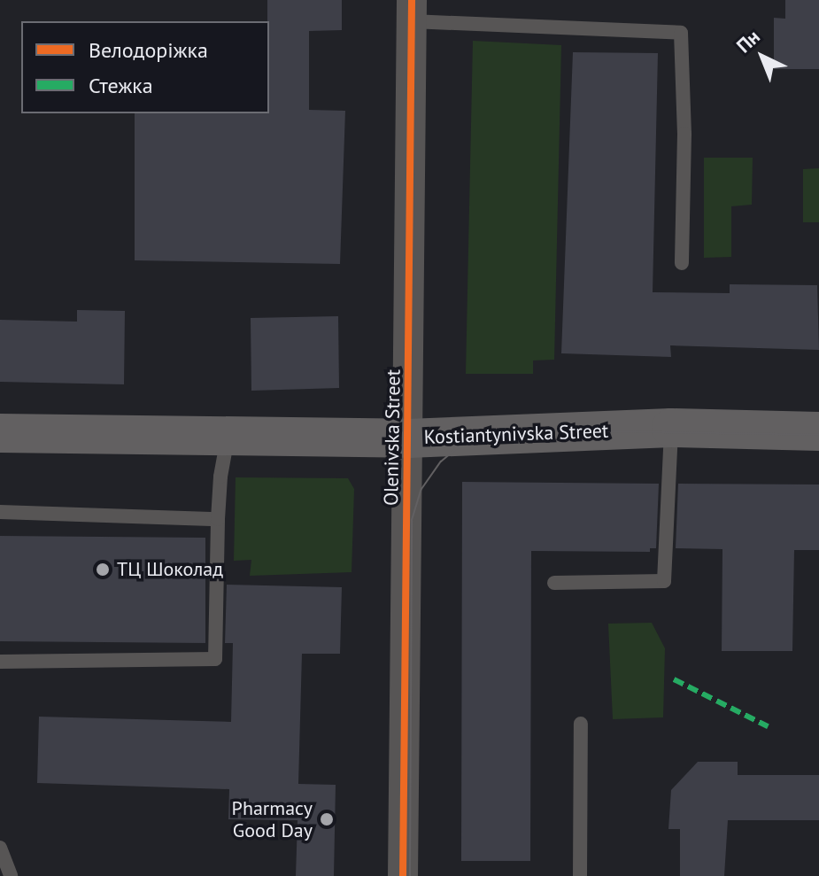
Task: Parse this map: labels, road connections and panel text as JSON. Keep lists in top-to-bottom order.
{
  "streets": {
    "main road": ["Kostiantynivska Street"],
    "street": ["Olenivska Street"]
  },
  "crossings": [
    ["Kostiantynivska Street", "Olenivska Street"]
  ],
  "places": ["ТЦ Шоколад", "Pharmacy Good Day"],
  "legend": ["Велодоріжка", "Стежка"],
  "north": "top left"
}
